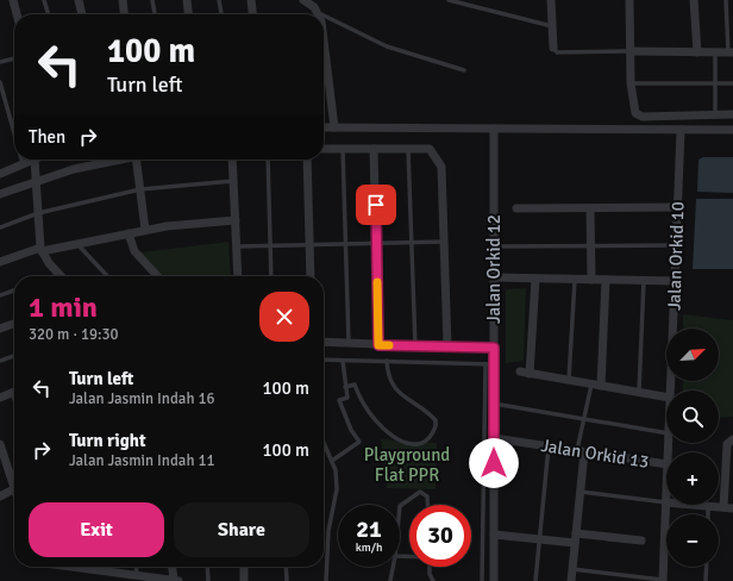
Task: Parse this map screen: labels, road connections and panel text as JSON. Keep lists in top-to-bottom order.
{
  "streets": {
    "street": ["Jalan Orkid 10", "Jalan Orkid 12", "Jalan Orkid 13"]
  },
  "crossings": [
    ["Jalan Orkid 12", "Jalan Orkid 13"]
  ],
  "parks": ["Playground Flat PPR"],
  "north": "top right",
  "page": {
    "turn": ["100 m", "Turn left"],
    "then": "Then",
    "heading": ["1 min", "320 m · 19:30"],
    "map_buttons": ["+", "−"],
    "list": [
      {
        "name": "Turn left",
        "note": "Jalan Jasmin Indah 16",
        "value": "100 m"
      },
      {
        "name": "Turn right",
        "note": "Jalan Jasmin Indah 11",
        "value": "100 m"
      }
    ],
    "buttons": ["Exit", "Share"],
    "speed": "21 km/h",
    "limit": "30"
  }
}
